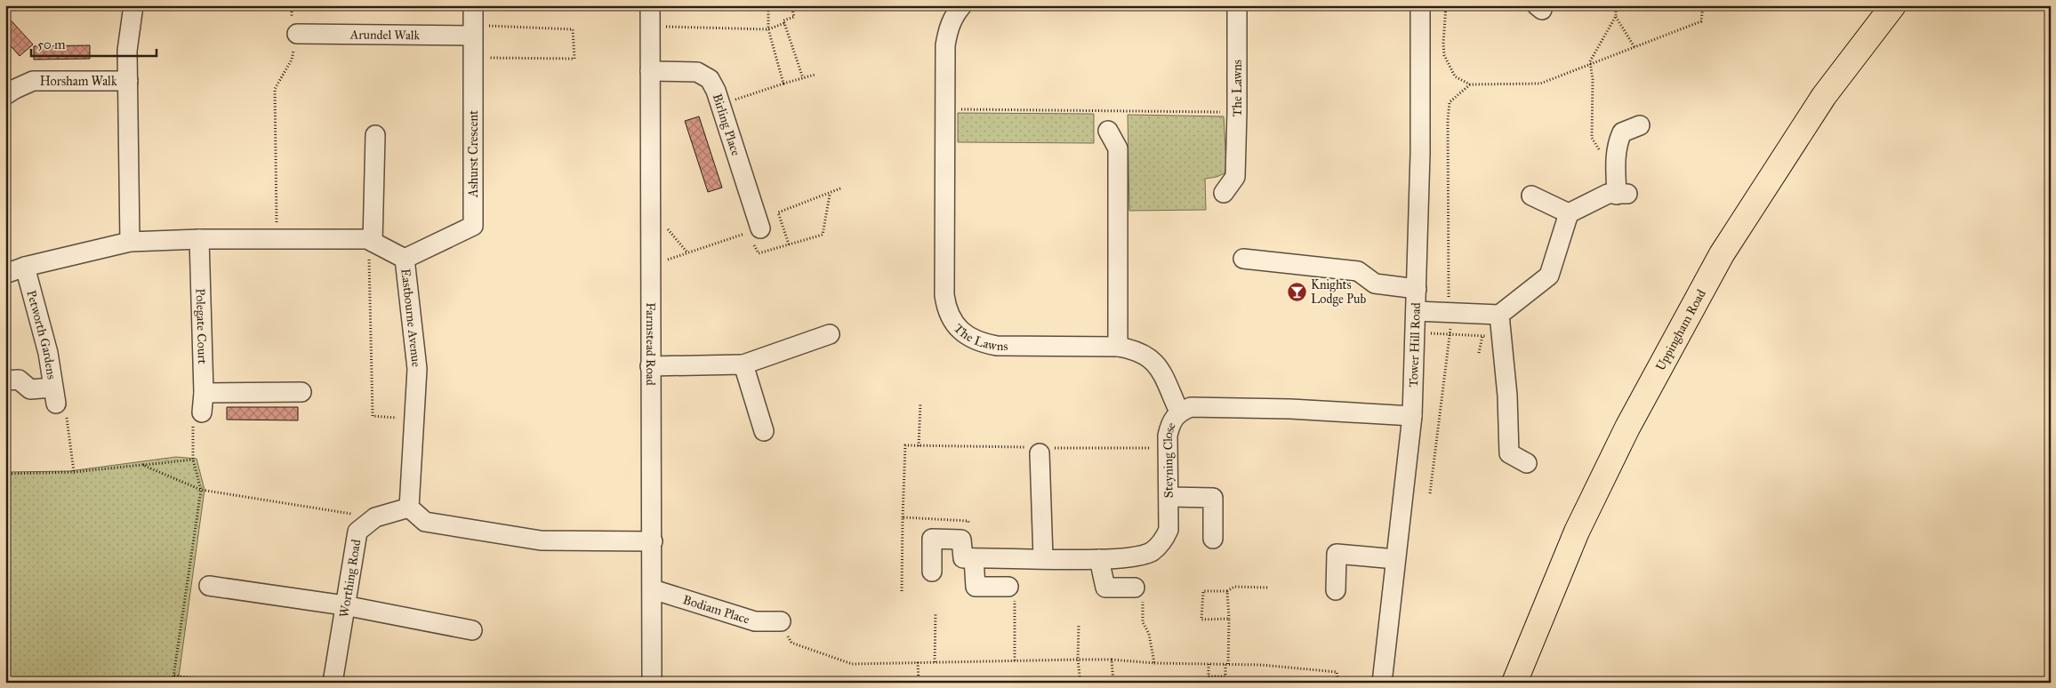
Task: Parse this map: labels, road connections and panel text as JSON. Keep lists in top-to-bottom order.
{
  "streets": {
    "highway": ["Uppingham Road"],
    "street": [
      "Arundel Walk",
      "Horsham Walk",
      "The Lawns",
      "Birling Place",
      "Ashurst Crescent",
      "Eastbourne Avenue",
      "Polegate Court",
      "Petworth Gardens",
      "Farmstead Road",
      "Tower Hill Road",
      "Steyning Close",
      "Worthing Road",
      "Bodiam Place"
    ]
  },
  "crossings": [
    ["Arundel Walk", "Ashurst Crescent"],
    ["The Lawns", "Steyning Close"],
    ["Birling Place", "Farmstead Road"],
    ["Ashurst Crescent", "Eastbourne Avenue"],
    ["Eastbourne Avenue", "Polegate Court"],
    ["Eastbourne Avenue", "Petworth Gardens"],
    ["Eastbourne Avenue", "Worthing Road"],
    ["Farmstead Road", "Bodiam Place"],
    ["Tower Hill Road", "Steyning Close"]
  ],
  "places": {
    "bar": ["Knights Lodge Pub"]
  },
  "scale_bar": "50 m"
}
